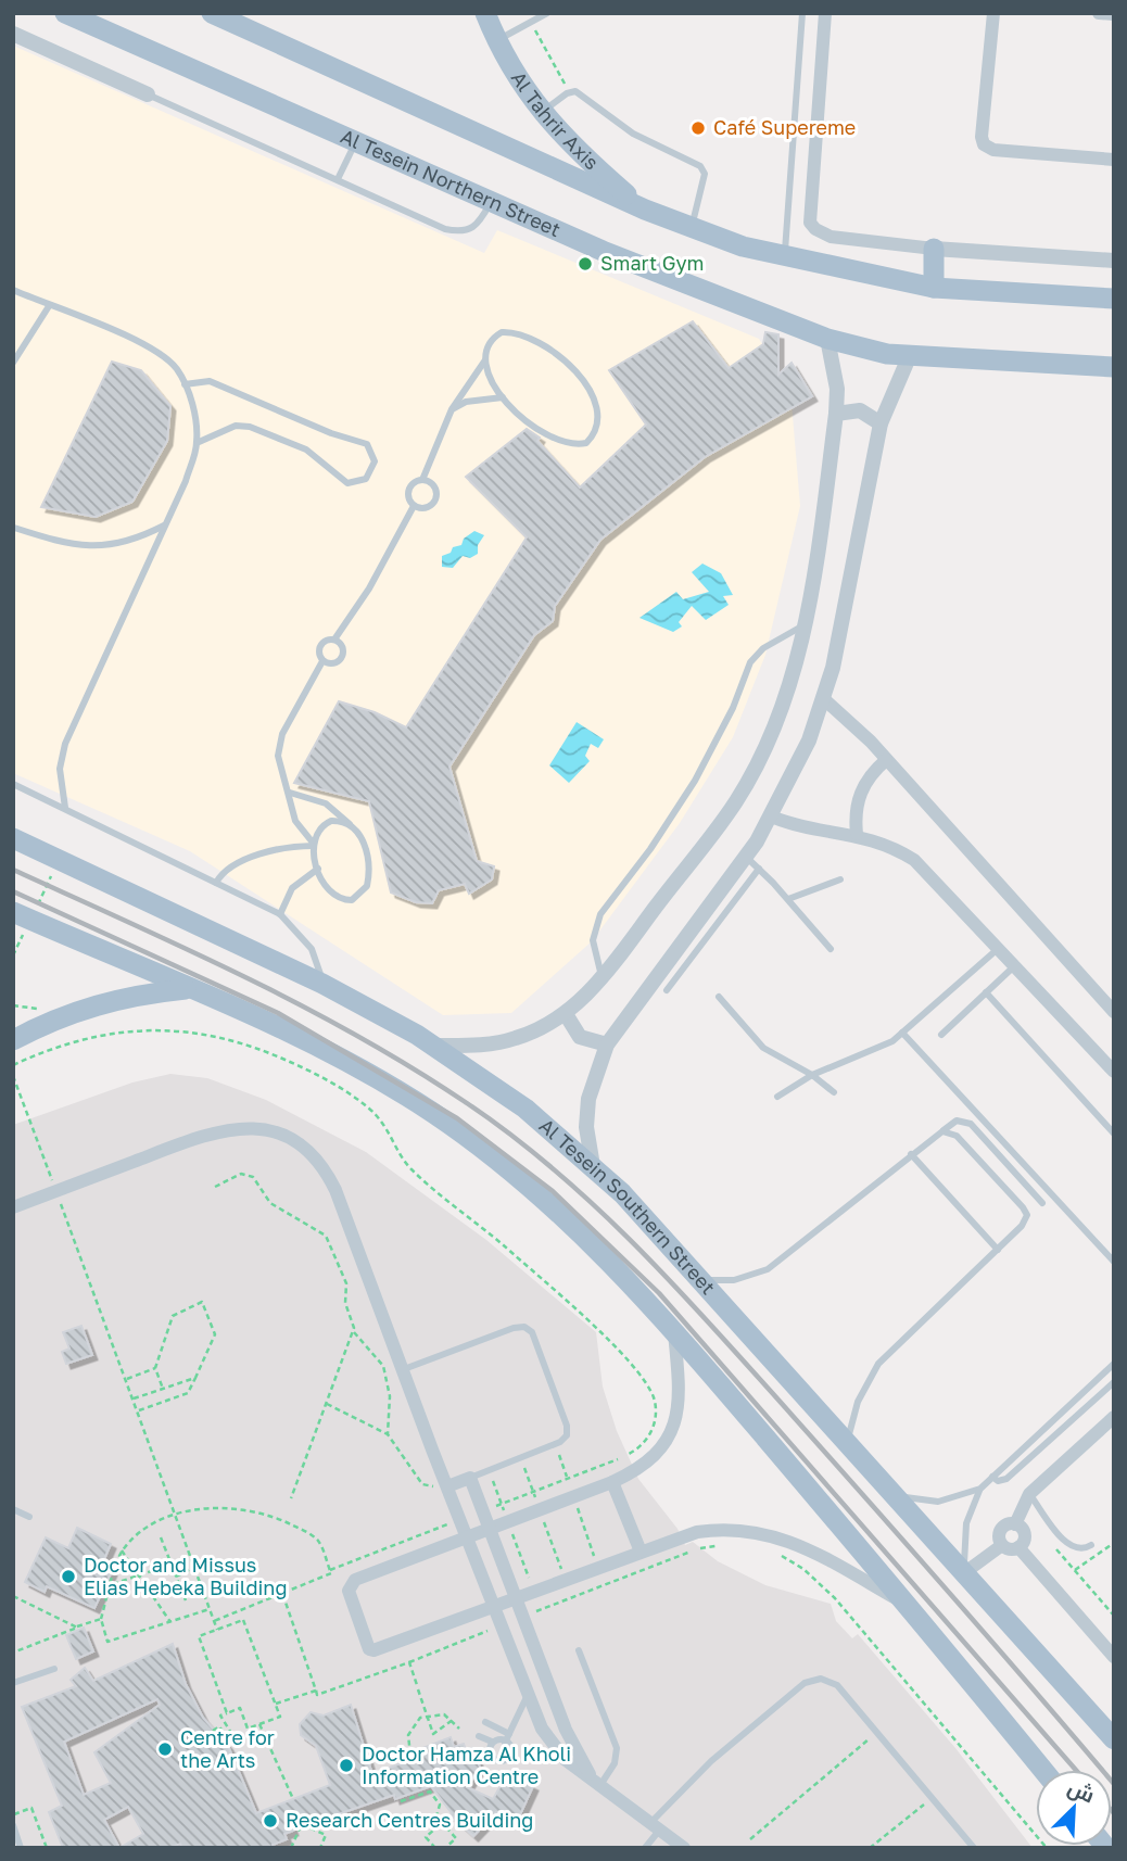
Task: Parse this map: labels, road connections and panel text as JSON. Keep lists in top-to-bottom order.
{
  "streets": {
    "main road": ["Al Tahrir Axis", "Al Tesein Northern Street", "Al Tesein Southern Street"]
  },
  "places": [
    "Café Supereme",
    "Smart Gym",
    "Doctor and Missus Elias Hebeka Building",
    "Centre for the Arts",
    "Doctor Hamza Al Kholi Information Centre",
    "Research Centres Building"
  ],
  "north": "top right"
}
